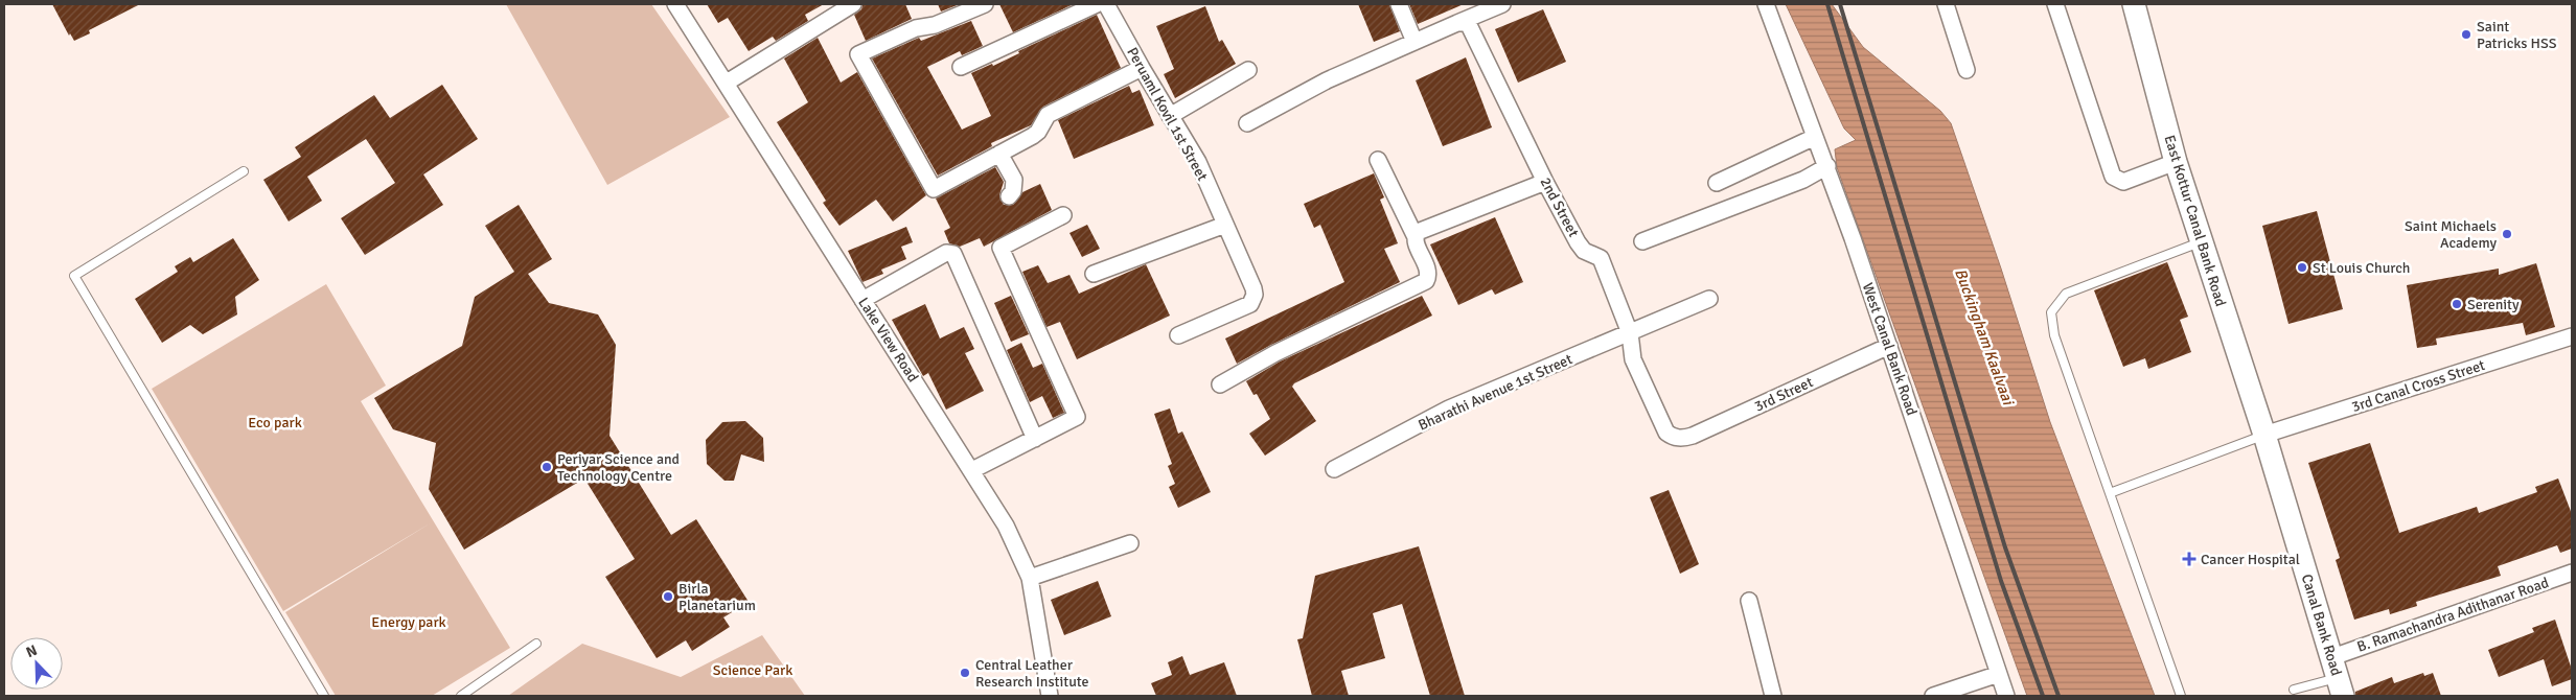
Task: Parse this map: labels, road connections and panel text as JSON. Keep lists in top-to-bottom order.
{
  "streets": {
    "street": [
      "Peruaml Kovil 1st Street",
      "2nd Street",
      "East Kottur Canal Bank Road",
      "Lake View Road",
      "West Canal Bank Road",
      "3rd Canal Cross Street",
      "Bharathi Avenue 1st Street",
      "3rd Street",
      "B. Ramachandra Adithanar Road",
      "Canal Bank Road"
    ]
  },
  "crossings": [
    ["2nd Street", "Bharathi Avenue 1st Street"],
    ["2nd Street", "3rd Street"],
    ["East Kottur Canal Bank Road", "3rd Canal Cross Street"],
    ["East Kottur Canal Bank Road", "Canal Bank Road"],
    ["West Canal Bank Road", "3rd Street"],
    ["3rd Canal Cross Street", "Canal Bank Road"],
    ["B. Ramachandra Adithanar Road", "Canal Bank Road"]
  ],
  "water": ["Buckingham Kaalvaai"],
  "parks": ["Eco park", "Energy park", "Science Park"],
  "places": {
    "other": [
      "Saint Patricks HSS",
      "Saint Michaels Academy",
      "St Louis Church",
      "Serenity",
      "Periyar Science and Technology Centre",
      "Birla Planetarium",
      "Central Leather Research Institute"
    ],
    "health": ["Cancer Hospital"]
  },
  "north": "top left"
}
